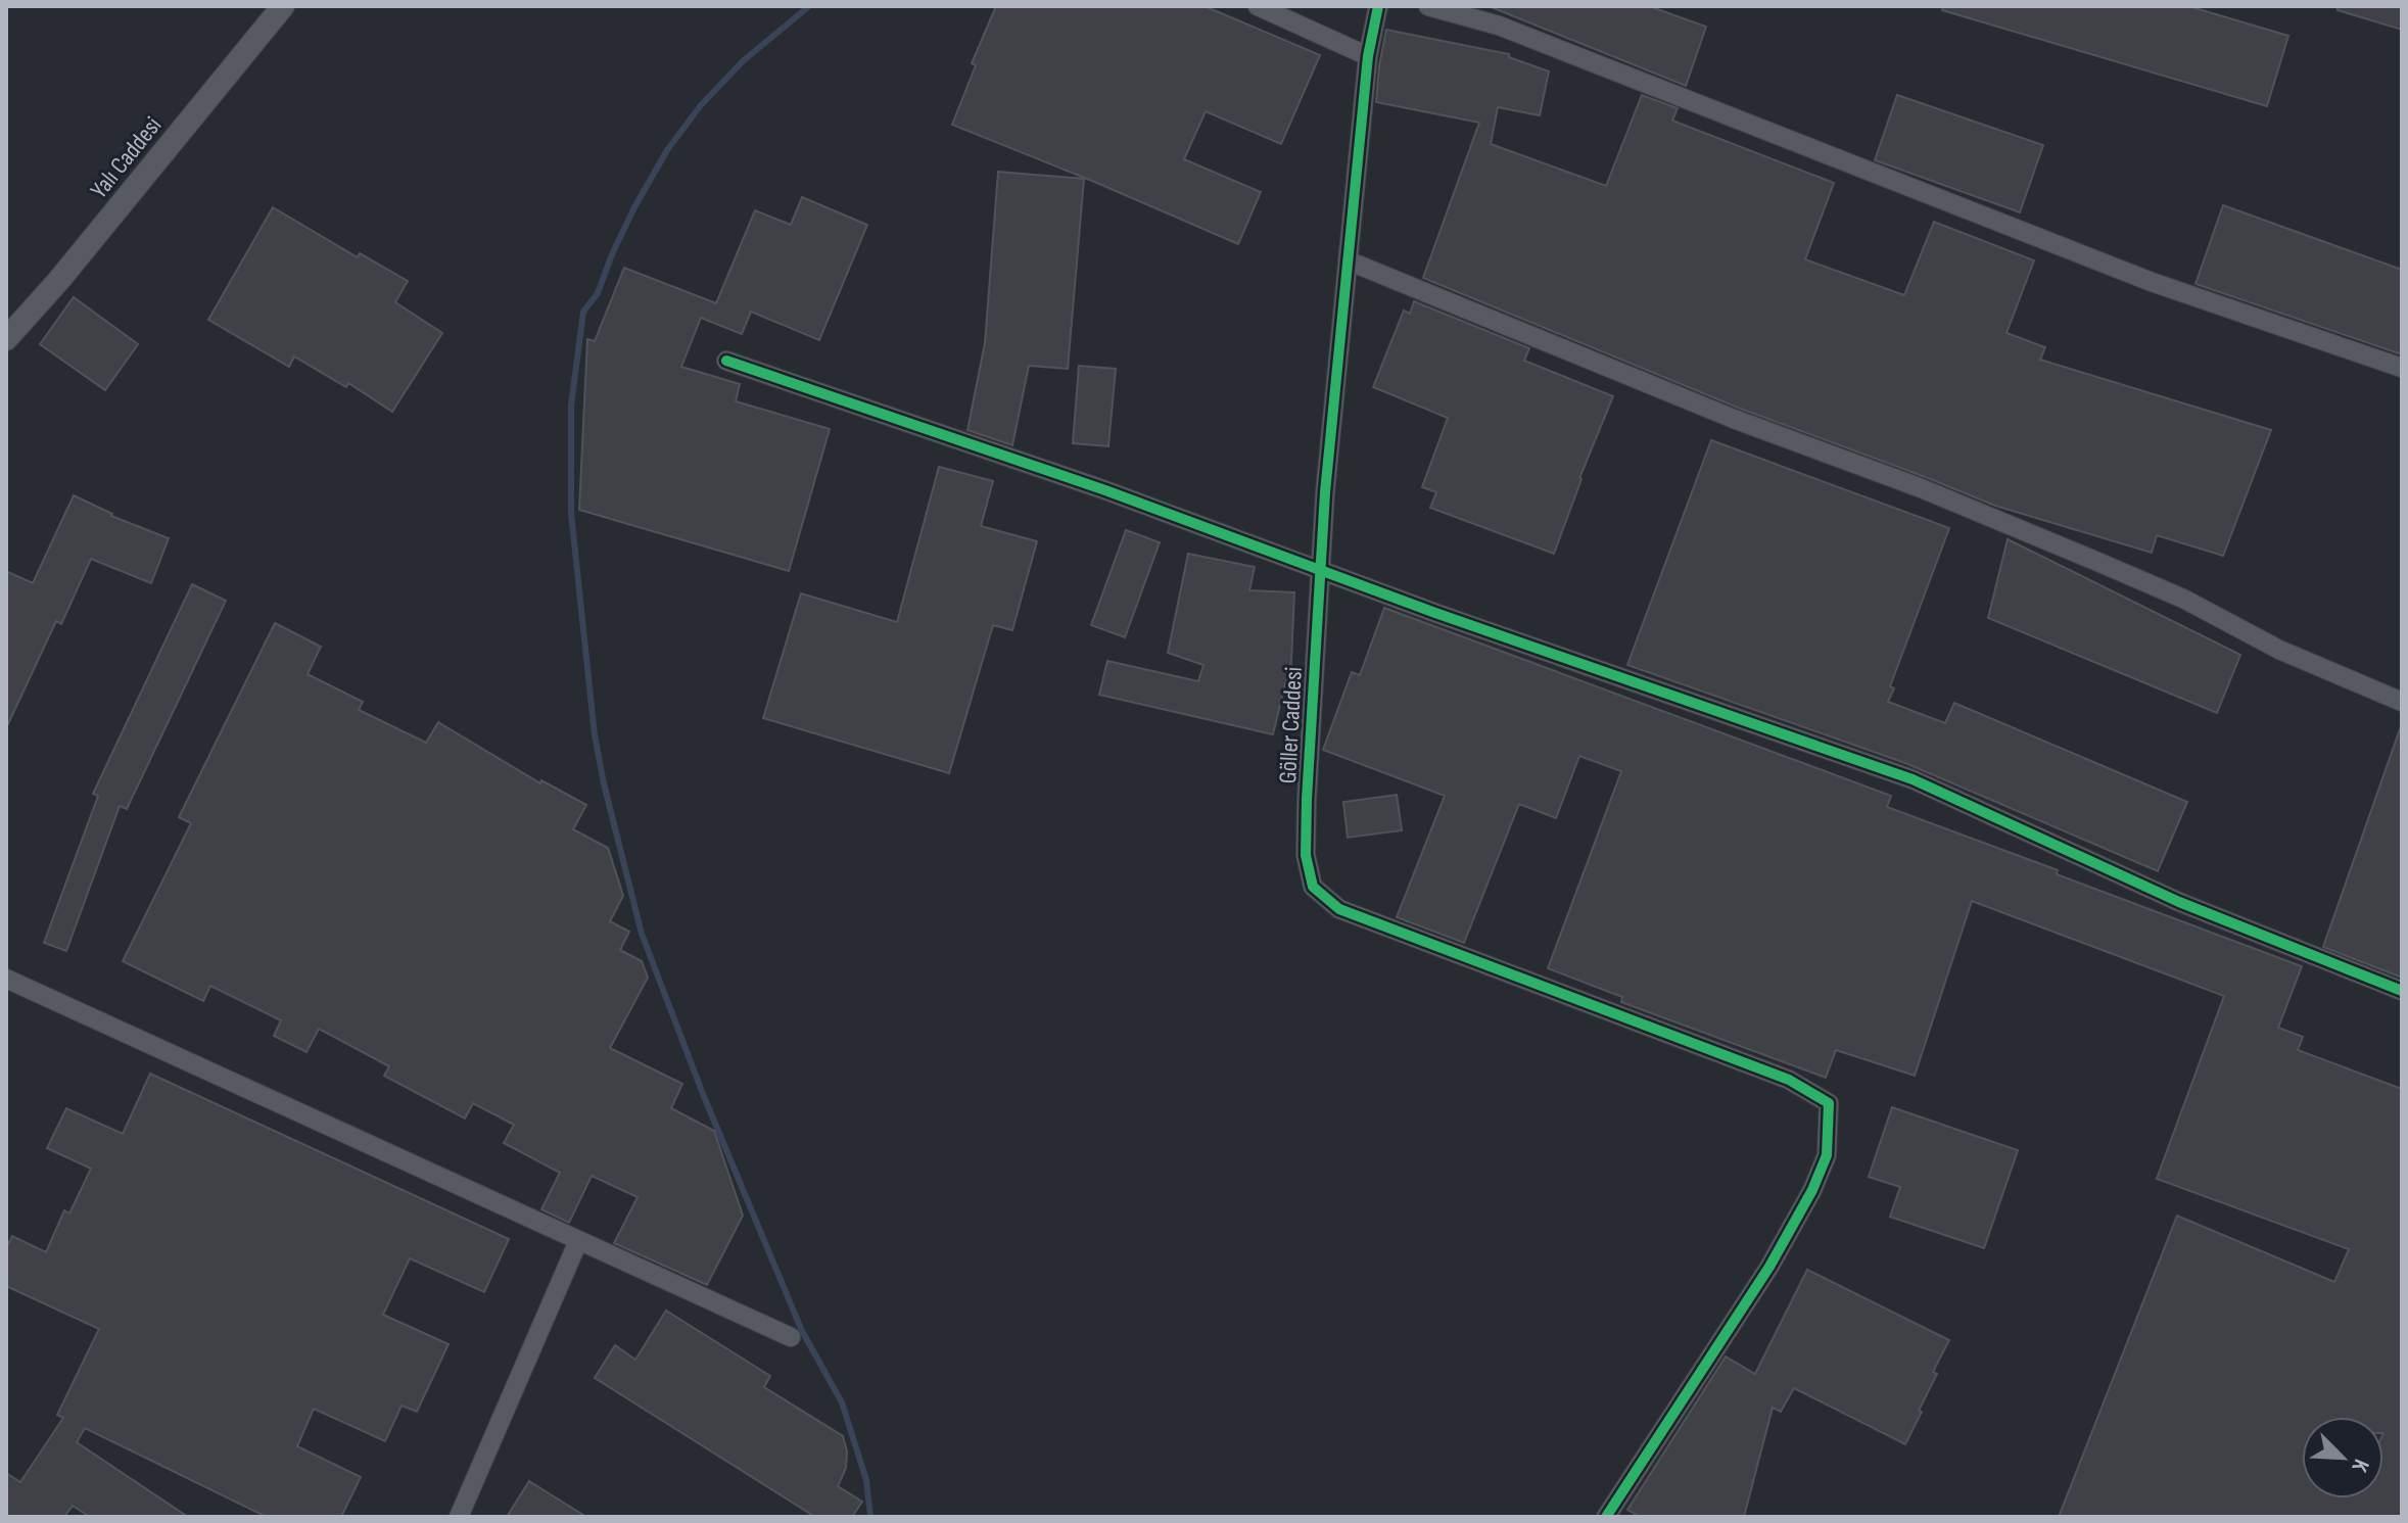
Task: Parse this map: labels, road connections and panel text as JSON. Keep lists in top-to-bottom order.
{
  "streets": {
    "street": ["Yalı Caddesi", "Göller Caddesi"]
  },
  "north": "bottom right"
}
